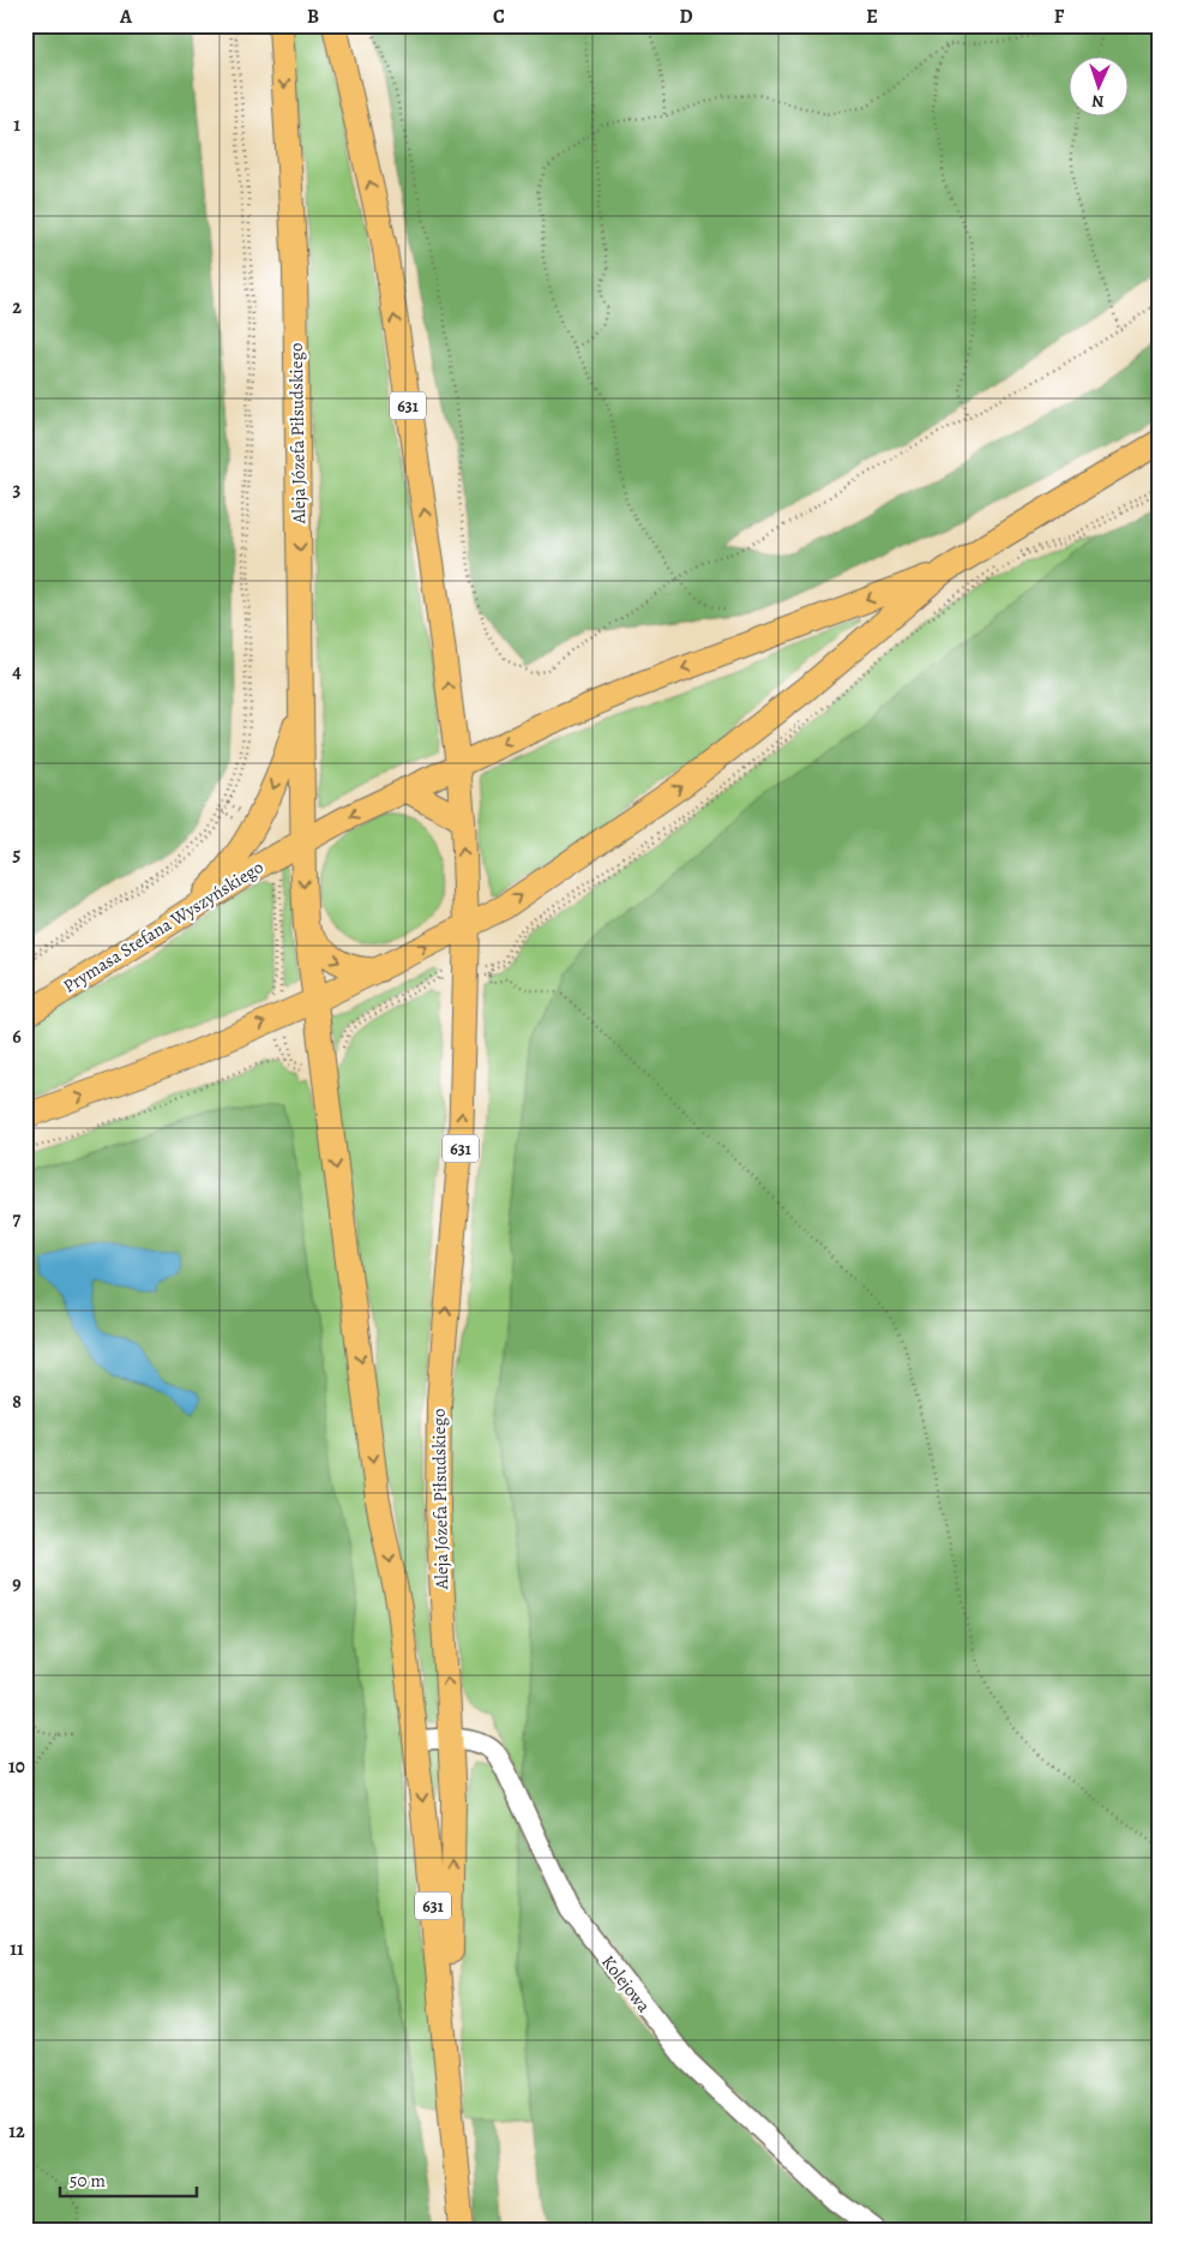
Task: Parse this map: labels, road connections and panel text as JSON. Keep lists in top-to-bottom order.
{
  "streets": {
    "main road": ["631", "Aleja Józefa Piłsudskiego", "Prymasa Stefana Wyszyńskiego"],
    "street": ["Kolejowa"]
  },
  "crossings": [
    ["631", "Aleja Józefa Piłsudskiego"],
    ["631", "Prymasa Stefana Wyszyńskiego"],
    ["Aleja Józefa Piłsudskiego", "Prymasa Stefana Wyszyńskiego"],
    ["Aleja Józefa Piłsudskiego", "Kolejowa"]
  ],
  "scale_bar": "50 m",
  "north": "bottom",
  "grid": {
    "columns": [
      "A",
      "B",
      "C",
      "D",
      "E",
      "F"
    ],
    "rows": [
      "1",
      "2",
      "3",
      "4",
      "5",
      "6",
      "7",
      "8",
      "9",
      "10",
      "11",
      "12"
    ]
  }
}
